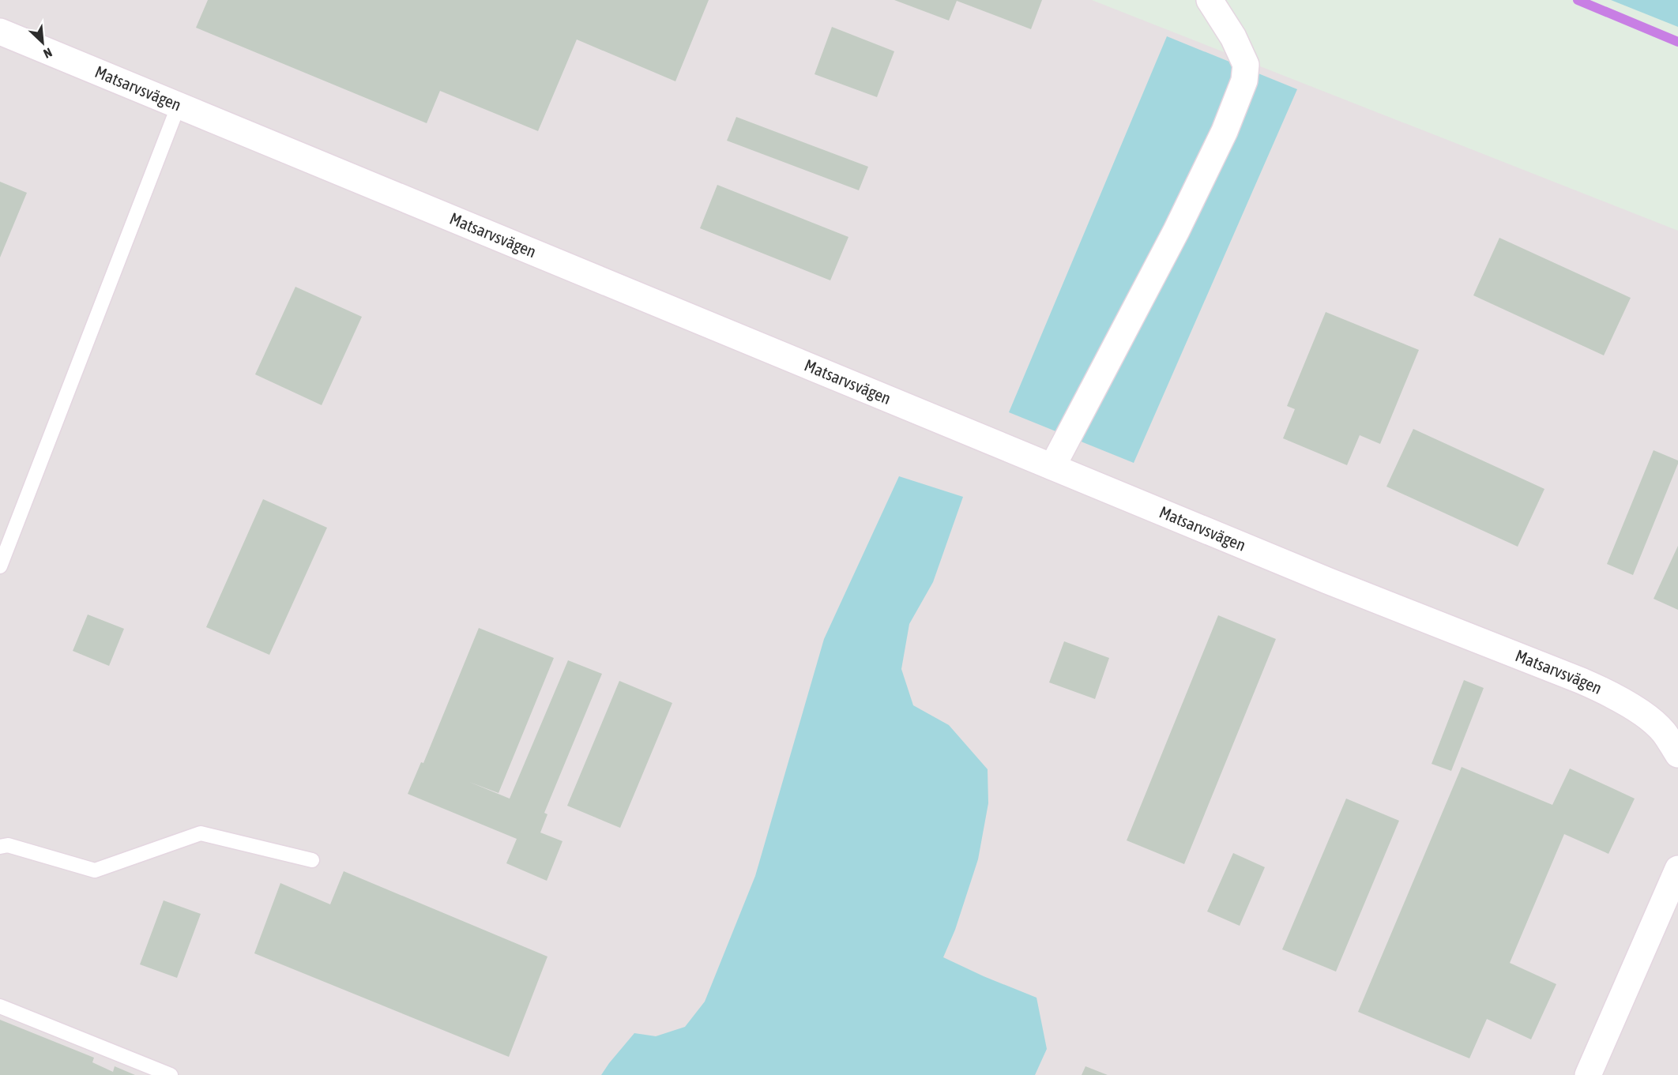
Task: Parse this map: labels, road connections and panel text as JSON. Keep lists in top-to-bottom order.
{
  "streets": {
    "street": ["Matsarvsvägen"]
  },
  "north": "bottom right"
}
